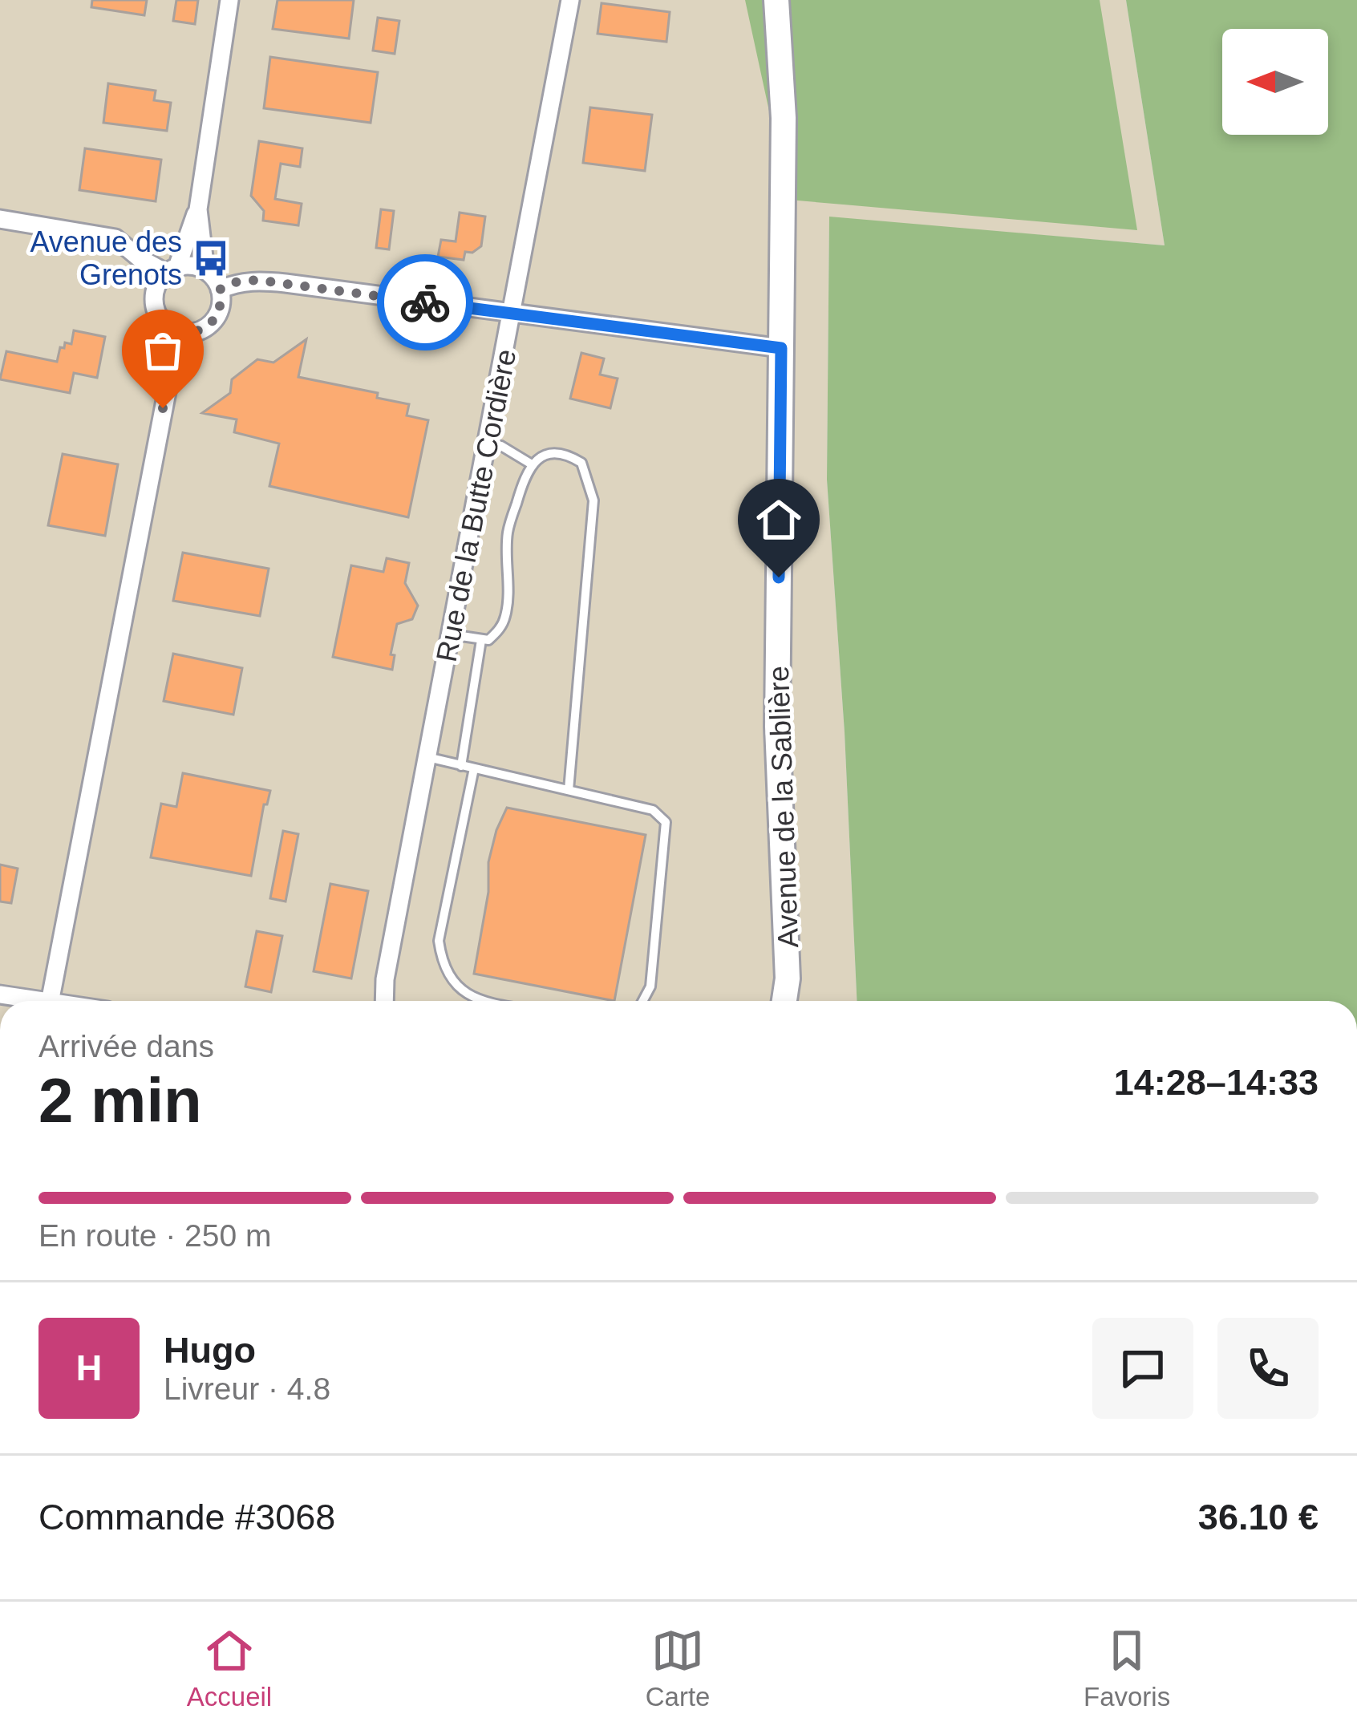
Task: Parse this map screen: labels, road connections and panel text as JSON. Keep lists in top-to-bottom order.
{
  "streets": {
    "main road": ["Avenue de la Sablière"],
    "street": ["Rue de la Butte Cordière"]
  },
  "places": {
    "bus stop": ["Avenue des Grenots"]
  },
  "north": "left",
  "page": {
    "heading": ["2 min", "Arrivée dans", "14:28–14:33"],
    "panel": [
      "Hugo",
      "Livreur · 4.8",
      "Commande #3068",
      "36.10 €"
    ],
    "bar": "En route · 250 m",
    "round": "H",
    "tabs": ["Accueil", "Carte", "Favoris"]
  }
}
